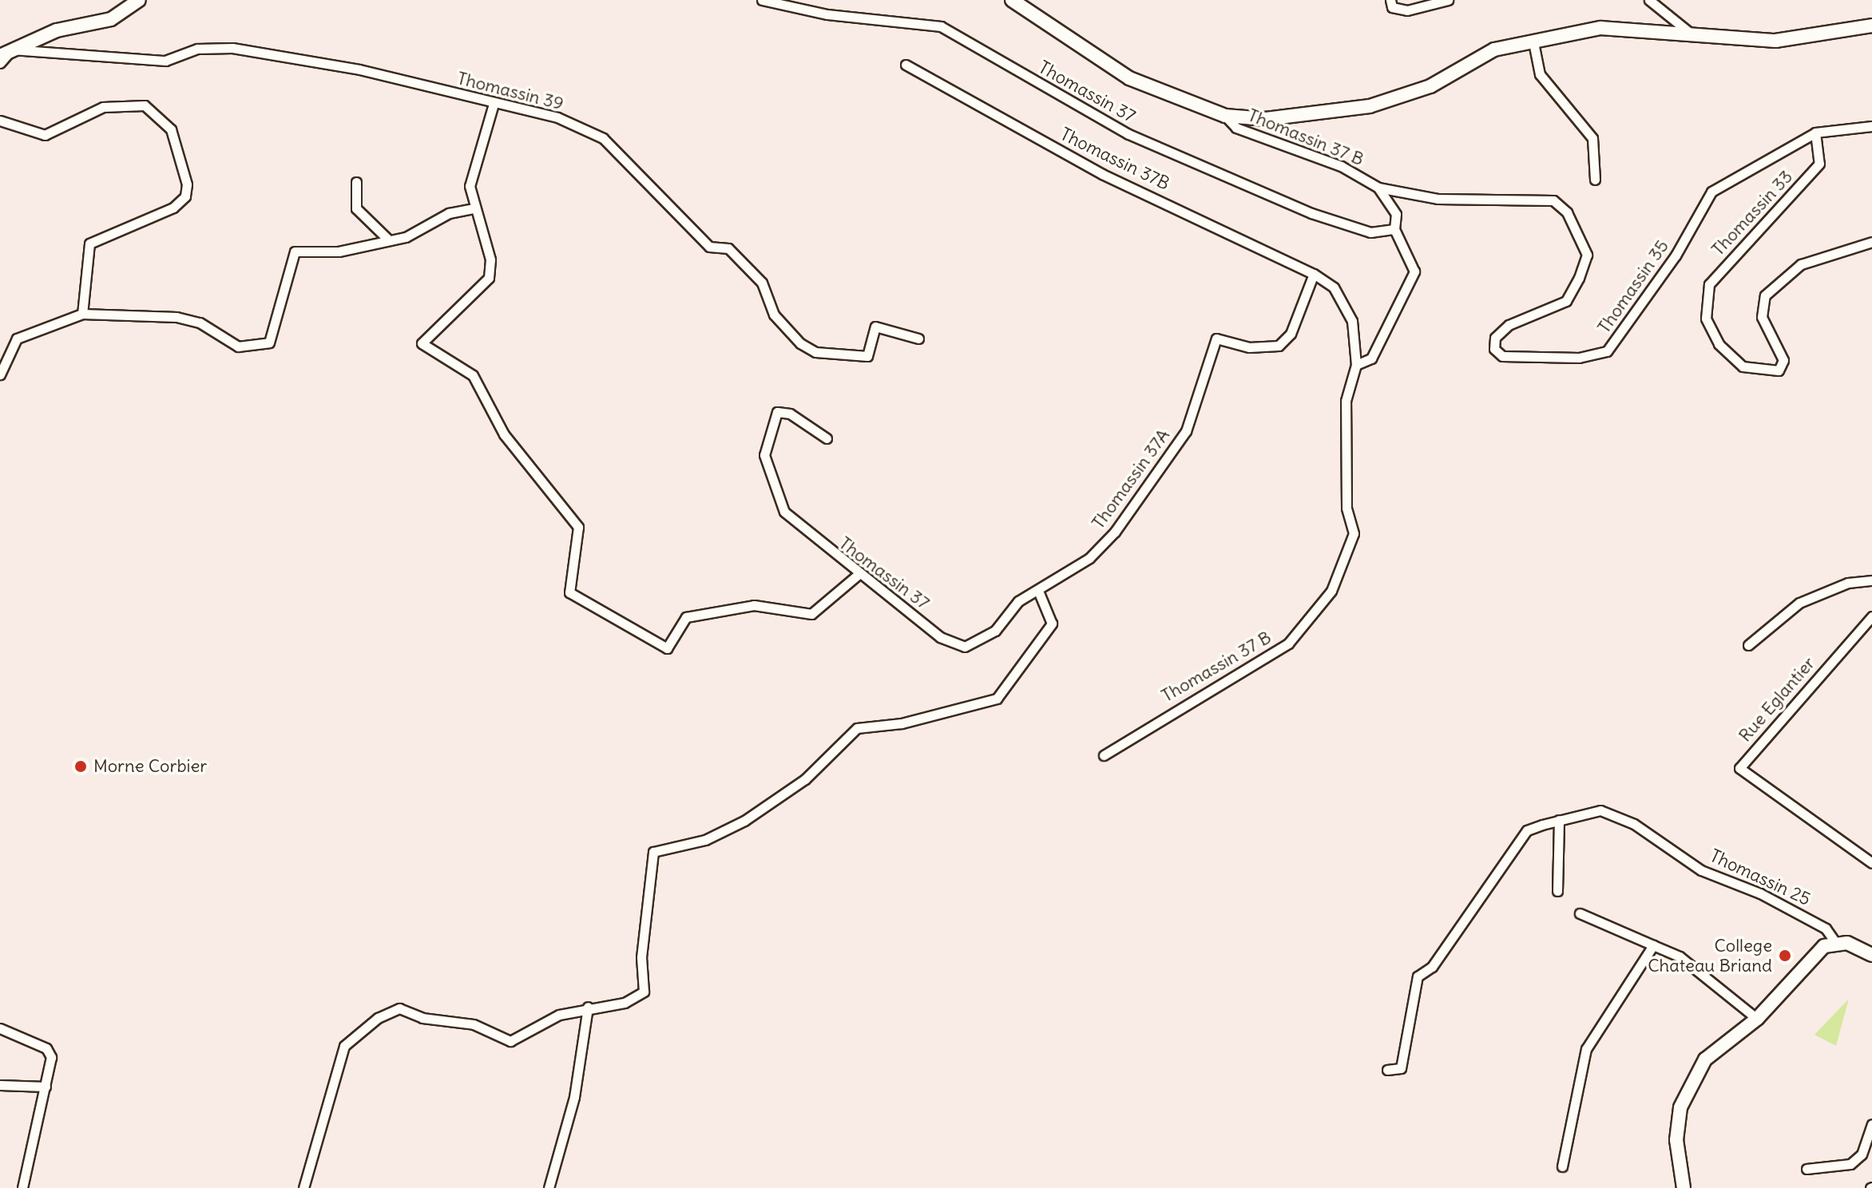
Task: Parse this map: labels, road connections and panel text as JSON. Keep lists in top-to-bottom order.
{
  "streets": {
    "main road": ["Thomassin 25"],
    "street": [
      "Thomassin 39",
      "Thomassin 37",
      "Thomassin 37 B",
      "Thomassin 37B",
      "Thomassin 33",
      "Thomassin 35",
      "Thomassin 37A",
      "Rue Eglantier"
    ]
  },
  "crossings": [
    ["Thomassin 37", "Thomassin 37 B"],
    ["Thomassin 37", "Thomassin 37A"],
    ["Thomassin 37 B", "Thomassin 35"],
    ["Thomassin 37B", "Thomassin 37A"],
    ["Thomassin 33", "Thomassin 35"]
  ],
  "places": ["Morne Corbier", "College Chateau Briand"]
}
